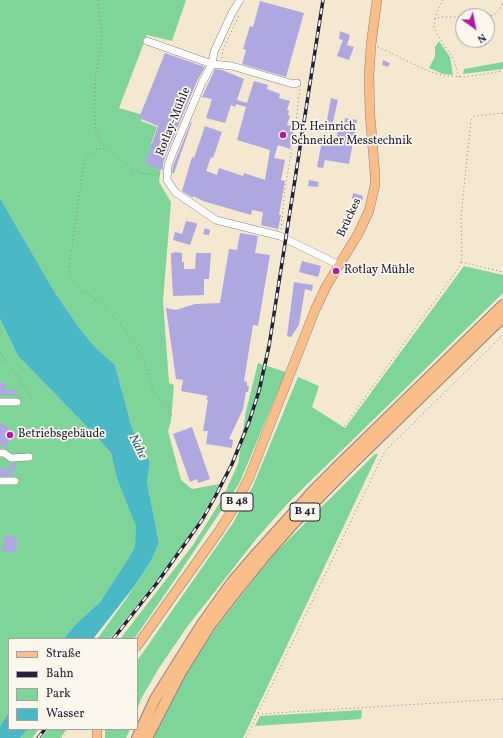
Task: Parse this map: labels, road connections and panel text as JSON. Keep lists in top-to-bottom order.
{
  "streets": {
    "highway": ["B 41"],
    "main road": ["Brückes", "B 48"],
    "street": ["Rotlay-Mühle"]
  },
  "crossings": [
    ["Rotlay-Mühle", "Brückes"]
  ],
  "water": ["Nahe"],
  "places": ["Dr. Heinrich Schneider Messtechnik", "Rotlay Mühle", "Betriebsgebäude"],
  "legend": [
    "Straße",
    "Bahn",
    "Park",
    "Wasser"
  ],
  "north": "bottom right"
}
